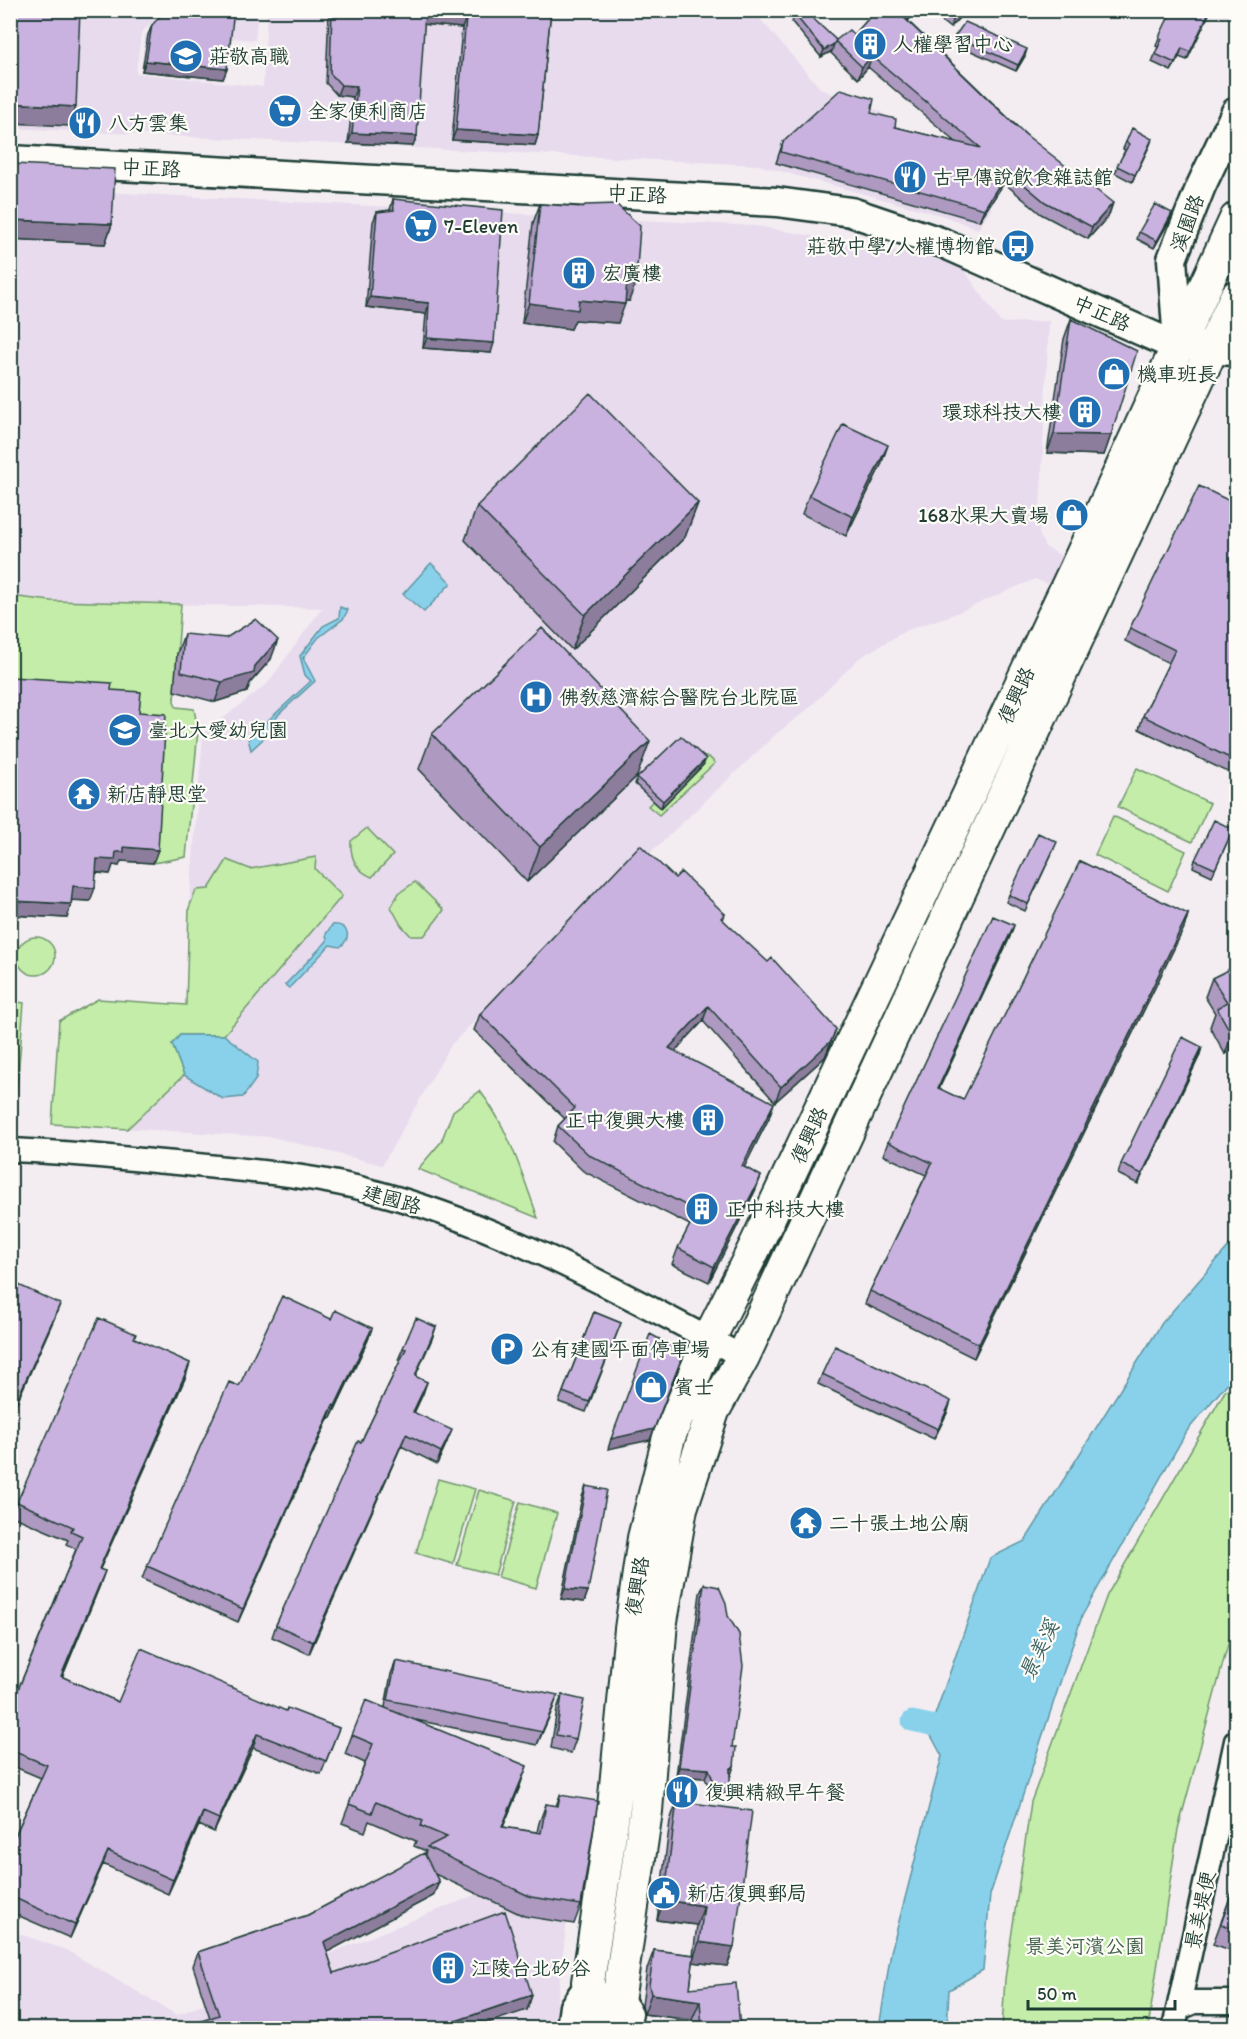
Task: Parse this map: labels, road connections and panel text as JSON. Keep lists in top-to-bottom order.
{
  "streets": {
    "main road": ["復興路"],
    "street": [
      "中正路",
      "溪園路",
      "建國路",
      "景美堤便"
    ]
  },
  "crossings": [
    ["中正路", "溪園路"],
    ["中正路", "復興路"],
    ["溪園路", "復興路"],
    ["復興路", "建國路"]
  ],
  "water": ["景美溪"],
  "parks": ["景美河濱公園"],
  "places": {
    "building": [
      "人權學習中心",
      "宏廣樓",
      "環球科技大樓",
      "正中復興大樓",
      "正中科技大樓",
      "江陵台北矽谷"
    ],
    "school or university": ["莊敬高職", "臺北大愛幼兒園"],
    "supermarket": ["全家便利商店", "7-Eleven"],
    "restaurant": ["八方雲集", "古早傳說飲食雜誌館", "復興精緻早午餐"],
    "bus stop": ["莊敬中學/人權博物館"],
    "shop": ["機車班長", "168水果大賣場", "賓士"],
    "hospital": ["佛教慈濟綜合醫院台北院區"],
    "temple": ["新店靜思堂", "二十張土地公廟"],
    "parking": ["公有建國平面停車場"],
    "public building": ["新店復興郵局"]
  },
  "scale_bar": "50 m"
}
